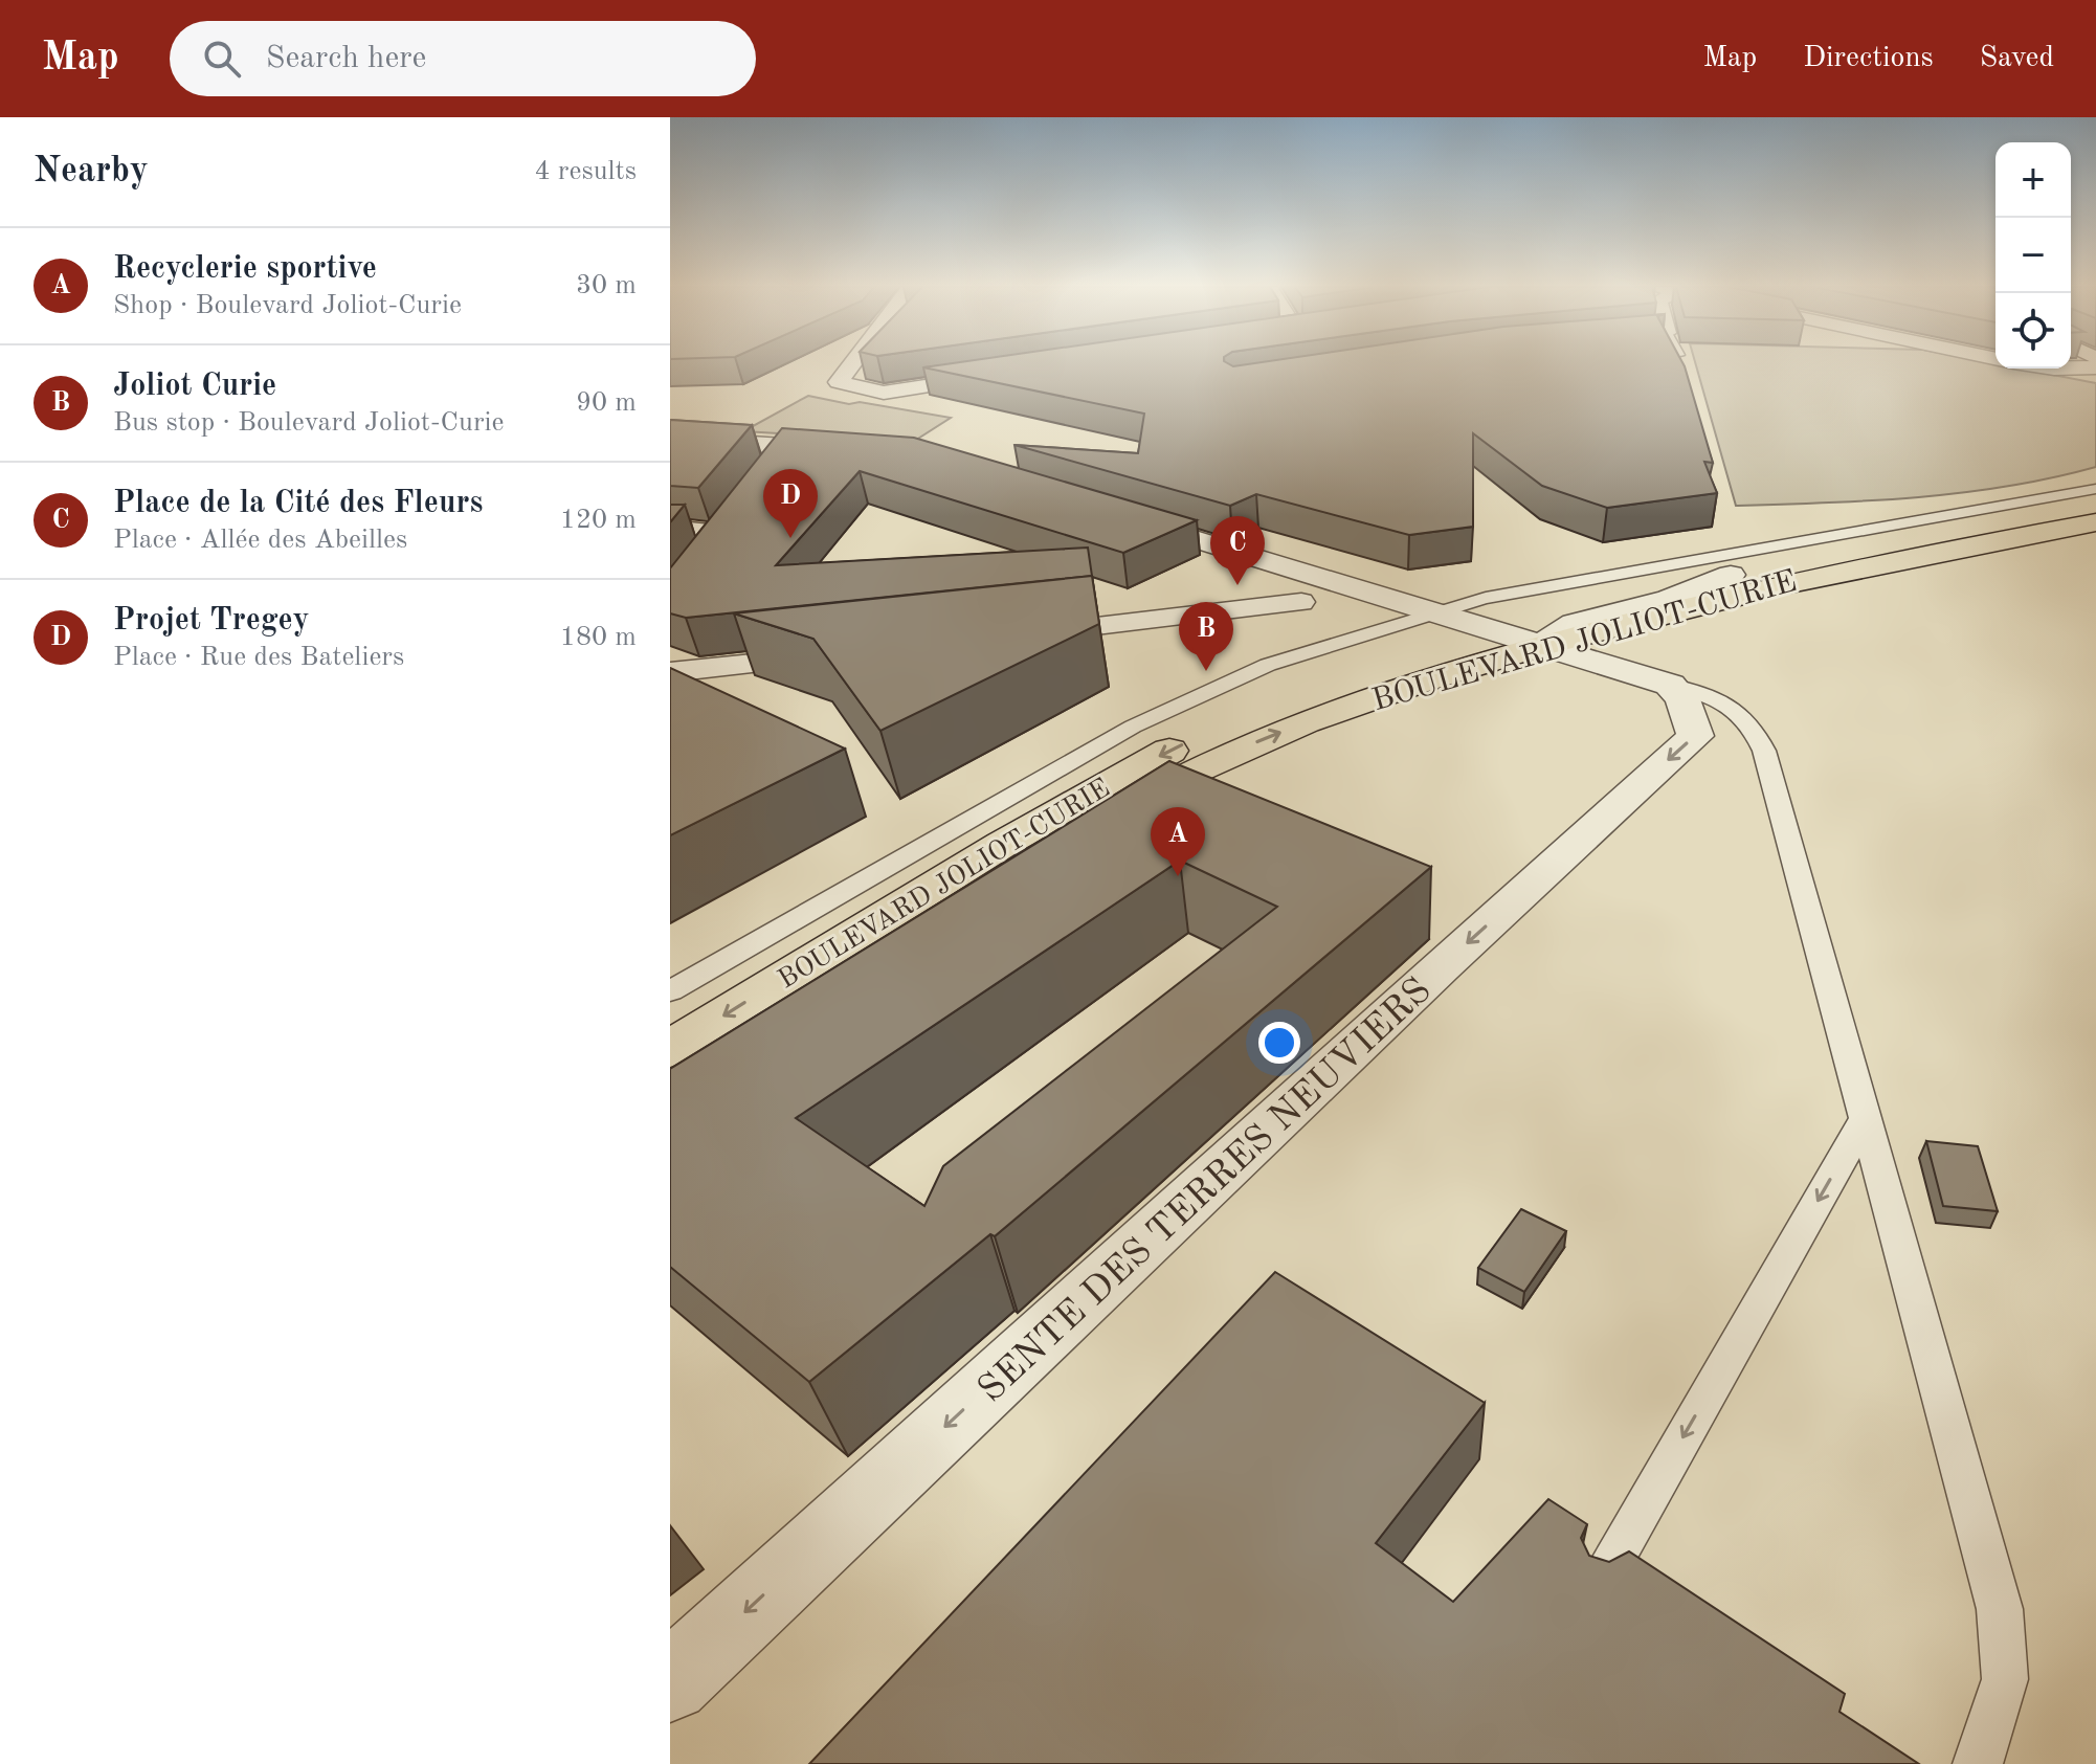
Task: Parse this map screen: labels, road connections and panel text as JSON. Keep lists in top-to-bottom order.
{
  "streets": {
    "main road": ["BOULEVARD JOLIOT-CURIE"],
    "street": ["SENTE DES TERRES NEUVIERS"]
  },
  "one_way": ["SENTE DES TERRES NEUVIERS"],
  "page": {
    "header": "Map",
    "search": "Search here",
    "nav": ["Map", "Directions", "Saved"],
    "heading": ["Nearby", "4 results"],
    "map_buttons": ["+", "−"],
    "list": [
      {
        "mark": "A",
        "name": "Recyclerie sportive",
        "note": "Shop · Boulevard Joliot-Curie",
        "value": "30 m"
      },
      {
        "mark": "B",
        "name": "Joliot Curie",
        "note": "Bus stop · Boulevard Joliot-Curie",
        "value": "90 m"
      },
      {
        "mark": "C",
        "name": "Place de la Cité des Fleurs",
        "note": "Place · Allée des Abeilles",
        "value": "120 m"
      },
      {
        "mark": "D",
        "name": "Projet Tregey",
        "note": "Place · Rue des Bateliers",
        "value": "180 m"
      }
    ],
    "pins": [
      "D",
      "C",
      "B",
      "A"
    ]
  }
}
